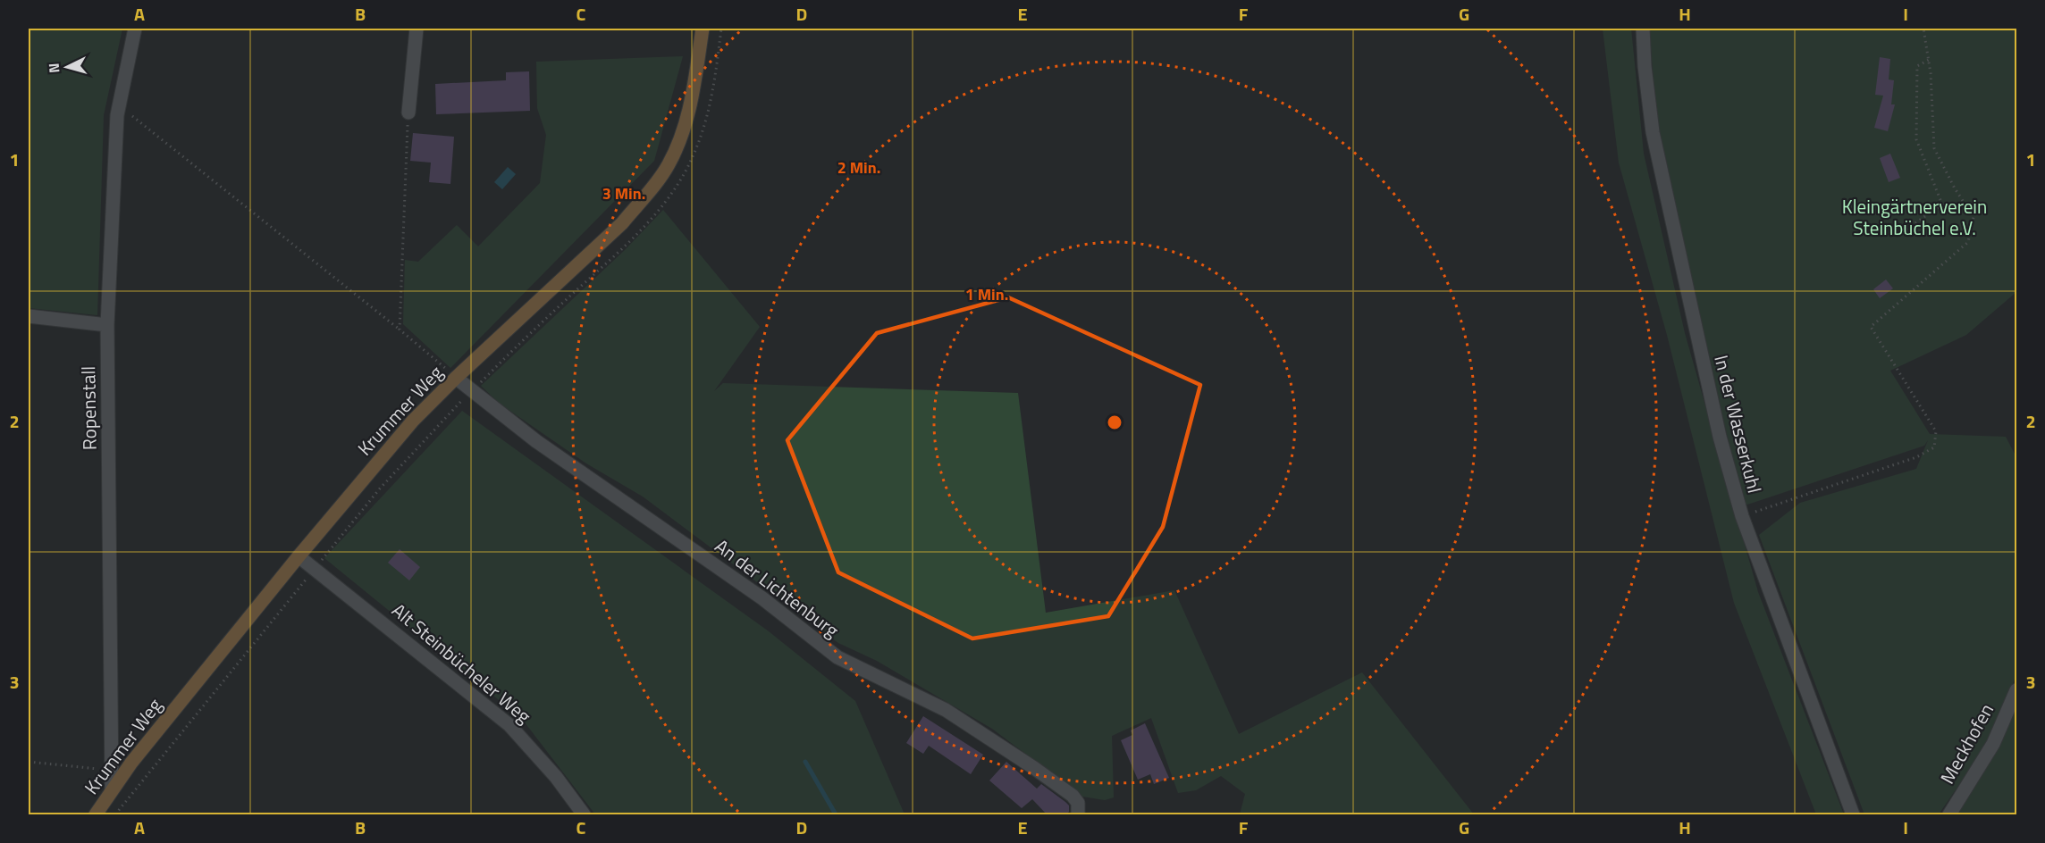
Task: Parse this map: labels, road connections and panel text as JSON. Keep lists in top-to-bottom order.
{
  "streets": {
    "main road": ["Krummer Weg"],
    "street": [
      "Ropenstall",
      "In der Wasserkuhl",
      "An der Lichtenburg",
      "Alt Steinbücheler Weg",
      "Meckhofen"
    ]
  },
  "crossings": [
    ["Ropenstall", "Krummer Weg"],
    ["Krummer Weg", "An der Lichtenburg"],
    ["Krummer Weg", "Alt Steinbücheler Weg"]
  ],
  "parks": ["Kleingärtnerverein Steinbüchel e.V."],
  "north": "left",
  "grid": {
    "columns": [
      "A",
      "B",
      "C",
      "D",
      "E",
      "F",
      "G",
      "H",
      "I"
    ],
    "rows": ["1", "2", "3"]
  },
  "rings": ["2 Min.", "3 Min.", "1 Min."]
}
